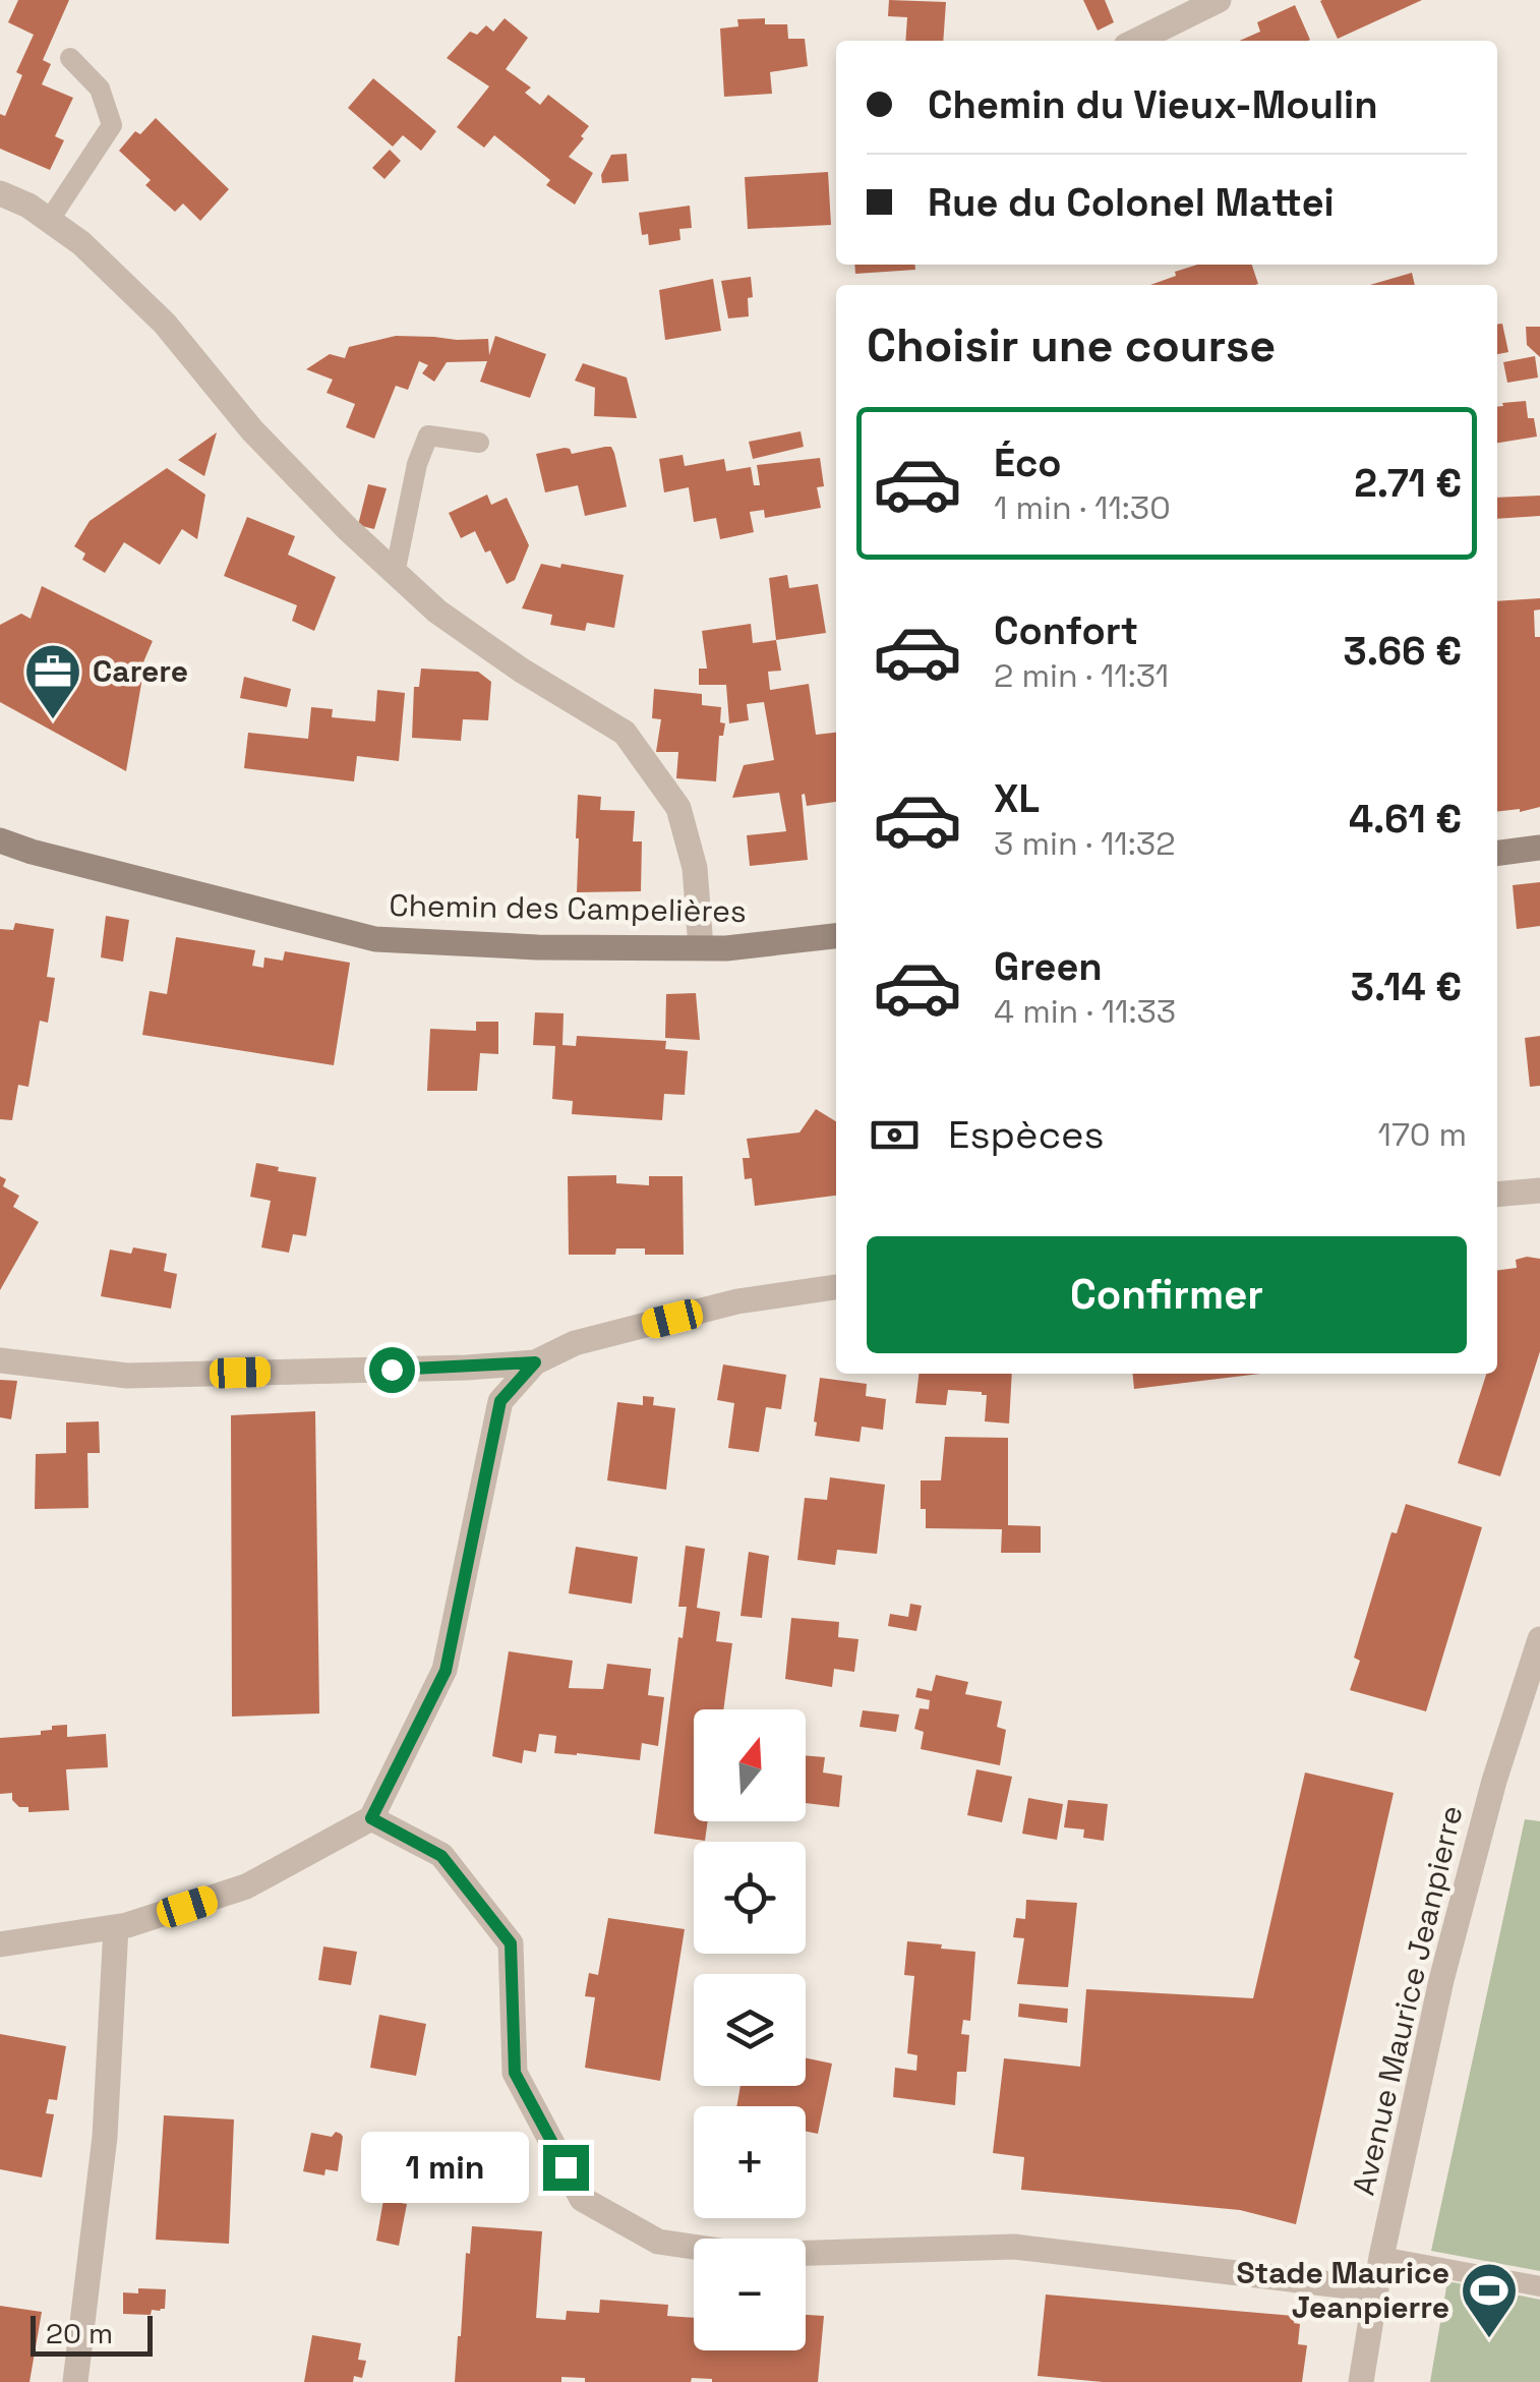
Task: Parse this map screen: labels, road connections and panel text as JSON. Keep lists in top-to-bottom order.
{
  "streets": {
    "main road": ["Chemin des Campelières"],
    "street": ["Avenue Maurice Jeanpierre"]
  },
  "places": {
    "office": ["Carere"],
    "sports": ["Stade Maurice Jeanpierre"]
  },
  "scale_bar": "20 m",
  "north": "top",
  "page": {
    "banner": ["Chemin du Vieux-Moulin", "Rue du Colonel Mattei"],
    "heading": "Choisir une course",
    "list": [
      {
        "name": "Éco",
        "note": "1 min · 11:30",
        "value": "2.71 €"
      },
      {
        "name": "Confort",
        "note": "2 min · 11:31",
        "value": "3.66 €"
      },
      {
        "name": "XL",
        "note": "3 min · 11:32",
        "value": "4.61 €"
      },
      {
        "name": "Green",
        "note": "4 min · 11:33",
        "value": "3.14 €"
      }
    ],
    "pay": ["Espèces", "170 m"],
    "buttons": "Confirmer",
    "map_buttons": ["+", "−"],
    "bubble": "1 min",
    "scale": "20 m"
  }
}
